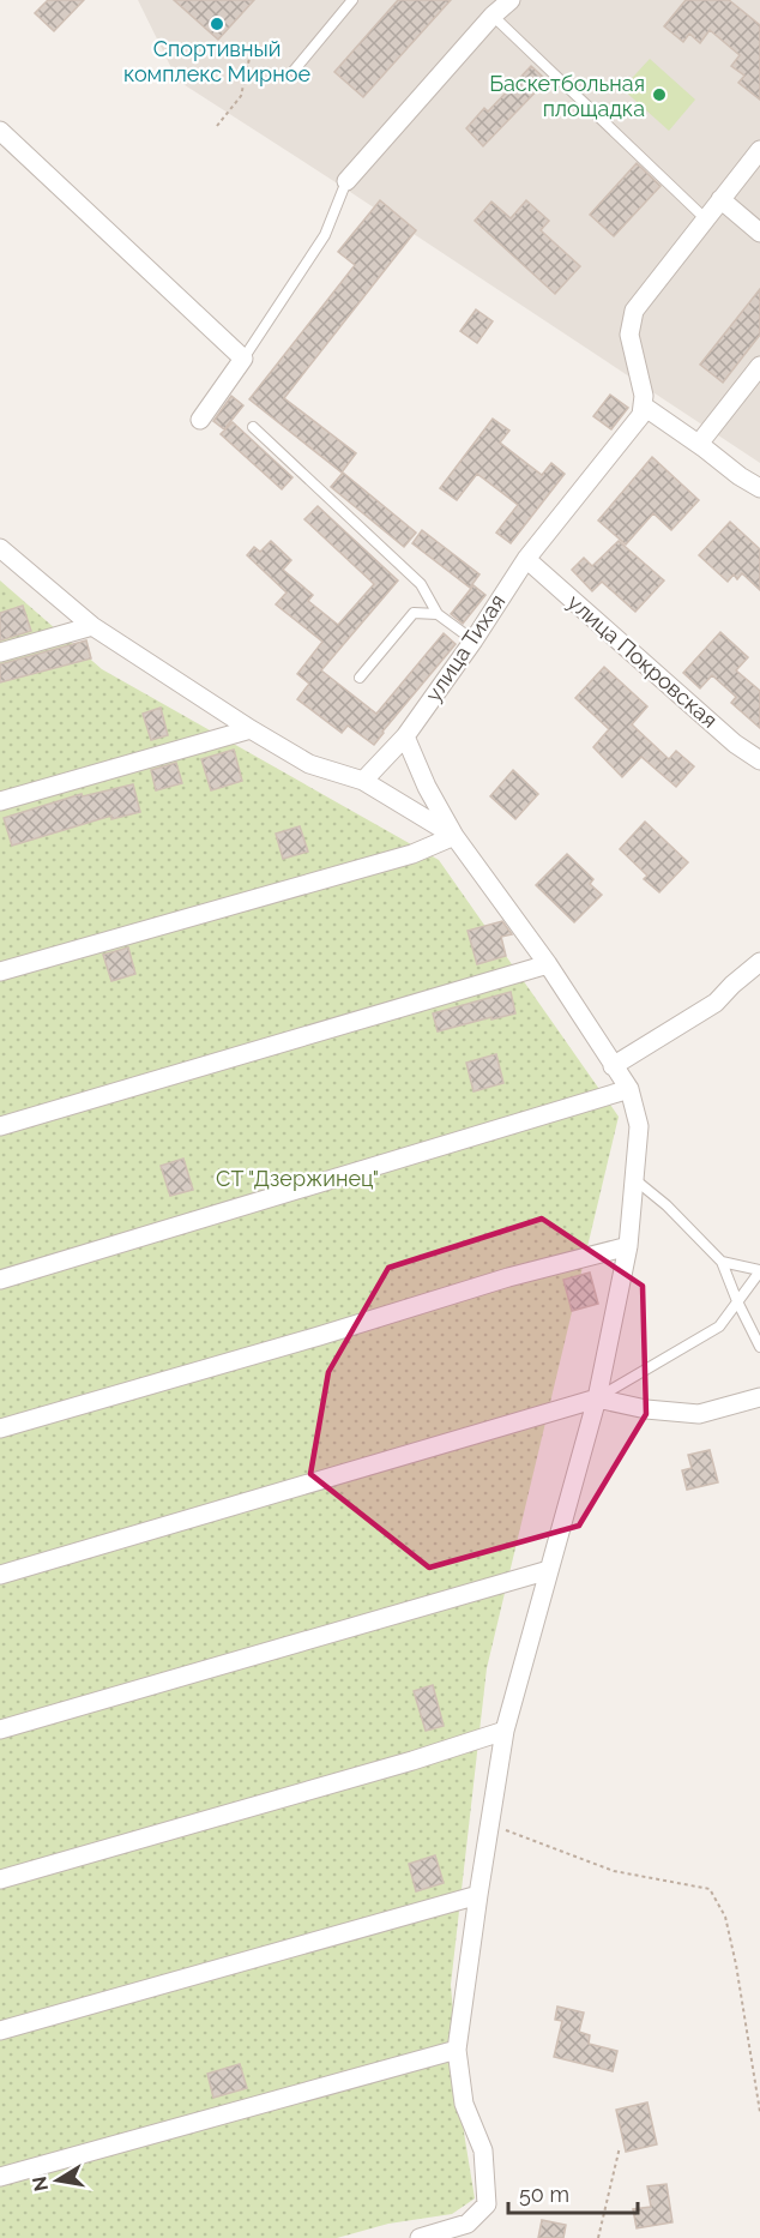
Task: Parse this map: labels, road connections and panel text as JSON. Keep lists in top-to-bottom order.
{
  "streets": {
    "street": ["улица Тихая", "улица Покровская"]
  },
  "crossings": [
    ["улица Тихая", "улица Покровская"]
  ],
  "parks": ["СТ \"Дзержинец\""],
  "places": ["Спортивный комплекс Мирное", "Баскетбольная площадка"],
  "scale_bar": "50 m",
  "north": "left"
}
